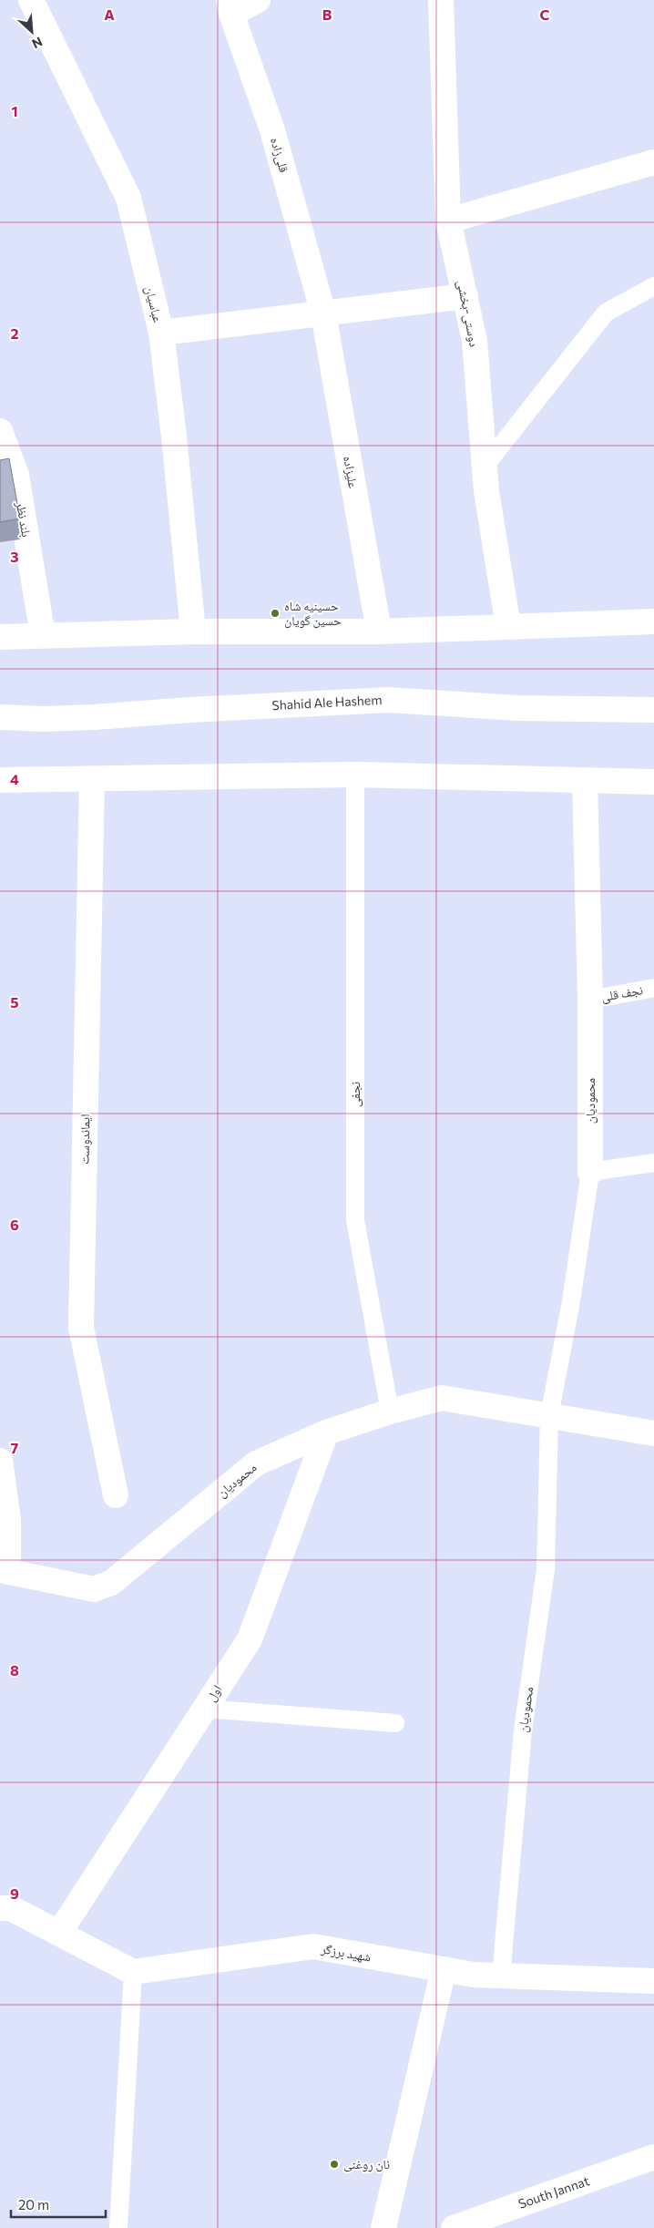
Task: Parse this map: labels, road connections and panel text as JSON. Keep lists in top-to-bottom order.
{
  "streets": {
    "street": [
      "قلی‌زاده",
      "عباسیان",
      "دوستی-بخشی",
      "علیزاده",
      "بلند نظر",
      "Shahid Ale Hashem",
      "محمودیان",
      "ایماندوست",
      "اول",
      "شهید برزگر",
      "South Jannat"
    ],
    "lane": ["نجف قلی", "نجفی"]
  },
  "crossings": [
    ["قلی‌زاده", "علیزاده"],
    ["نجف قلی", "محمودیان"],
    ["نجفی", "محمودیان"],
    ["محمودیان", "اول"],
    ["محمودیان", "شهید برزگر"]
  ],
  "places": ["حسینیه شاه حسین گویان", "نان روغنی"],
  "scale_bar": "20 m",
  "north": "bottom right",
  "grid": {
    "columns": ["A", "B", "C"],
    "rows": [
      "1",
      "2",
      "3",
      "4",
      "5",
      "6",
      "7",
      "8",
      "9"
    ]
  }
}
